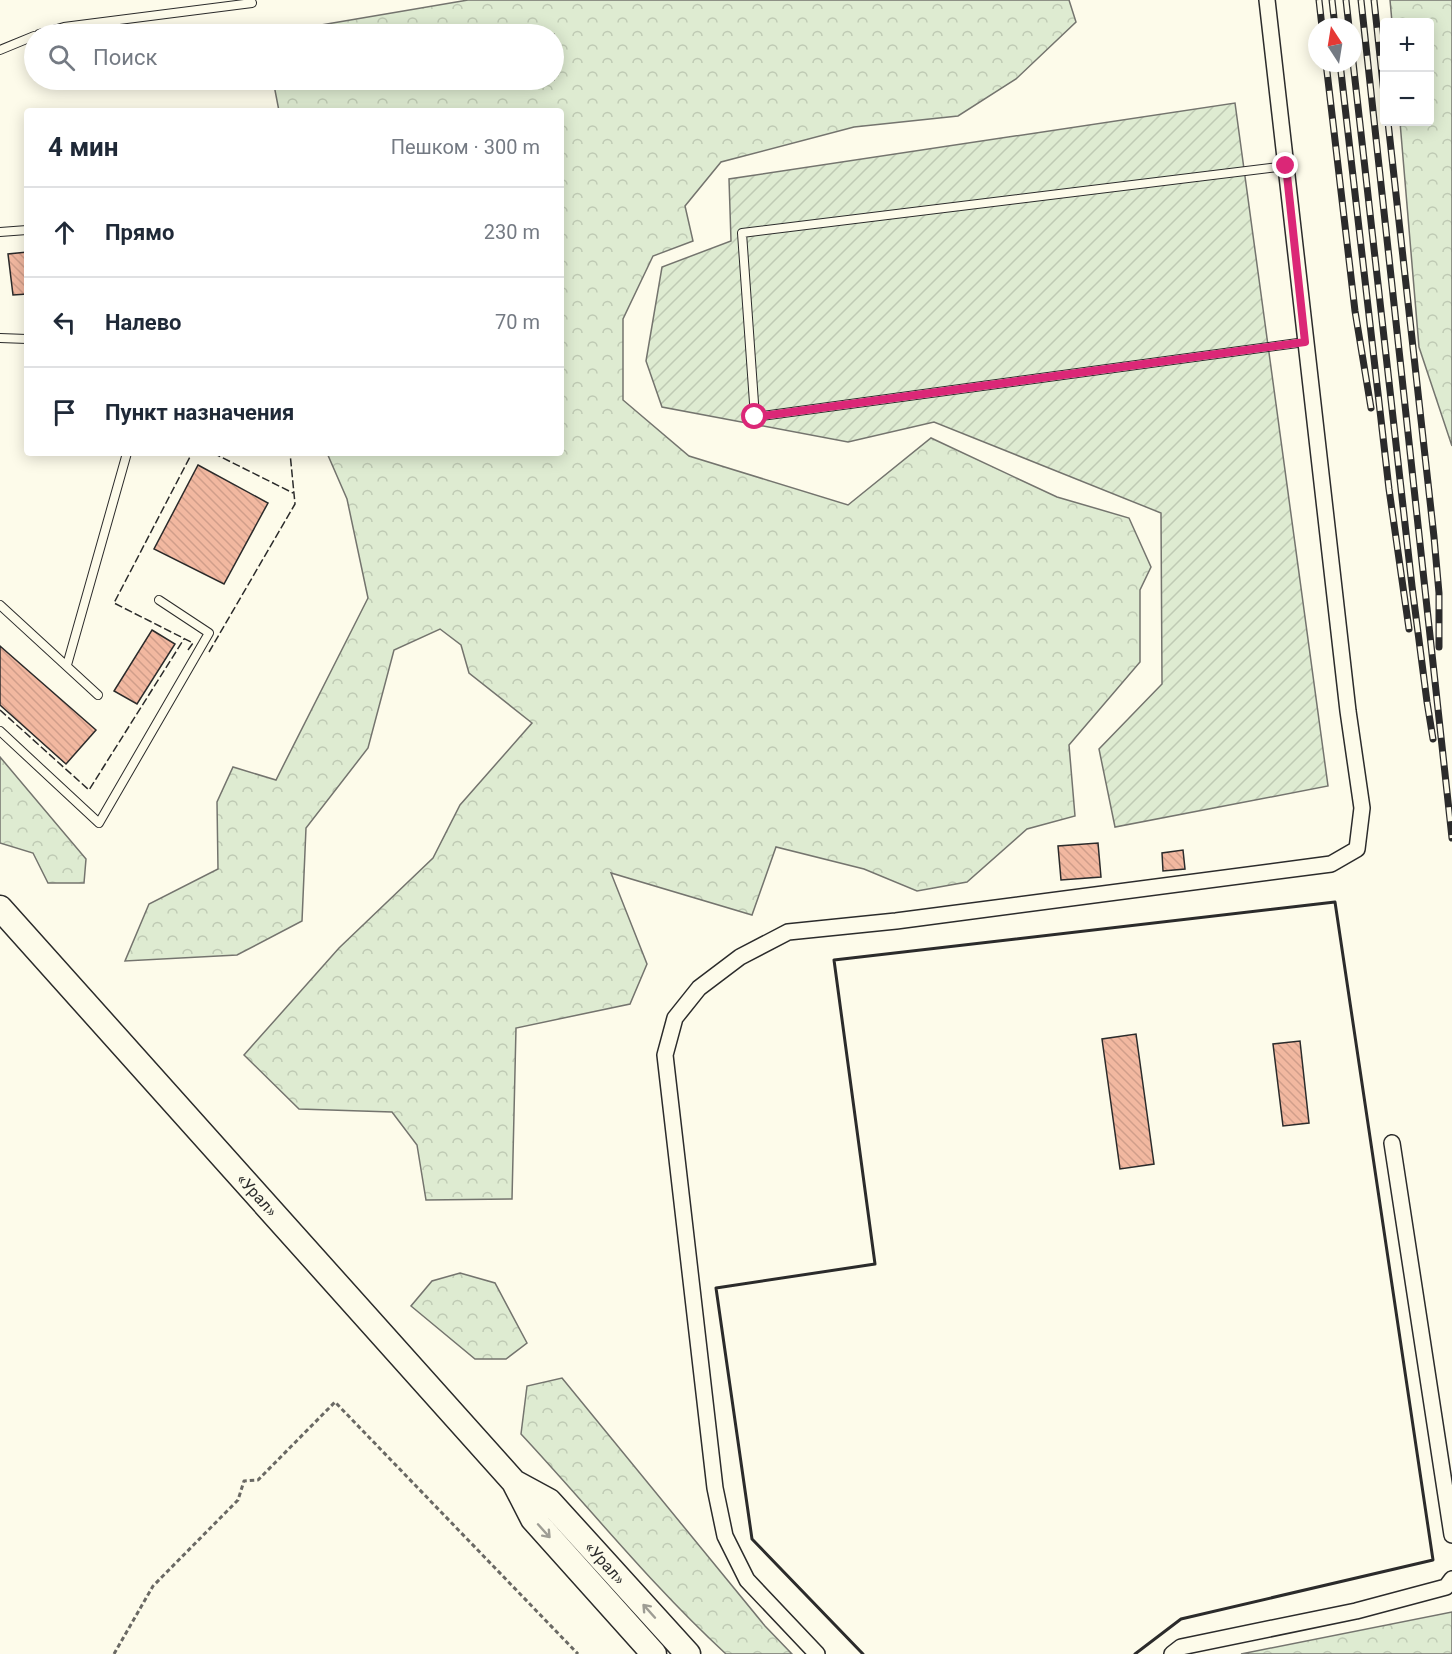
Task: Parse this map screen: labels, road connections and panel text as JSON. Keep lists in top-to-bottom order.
{
  "streets": {
    "highway": ["«Урал»"]
  },
  "north": "top",
  "page": {
    "map_buttons": ["+", "−"],
    "search": "Поиск",
    "heading": ["4 мин", "Пешком · 300 m"],
    "list": [
      ["Прямо", "230 m"],
      ["Налево", "70 m"],
      "Пункт назначения"
    ]
  }
}
